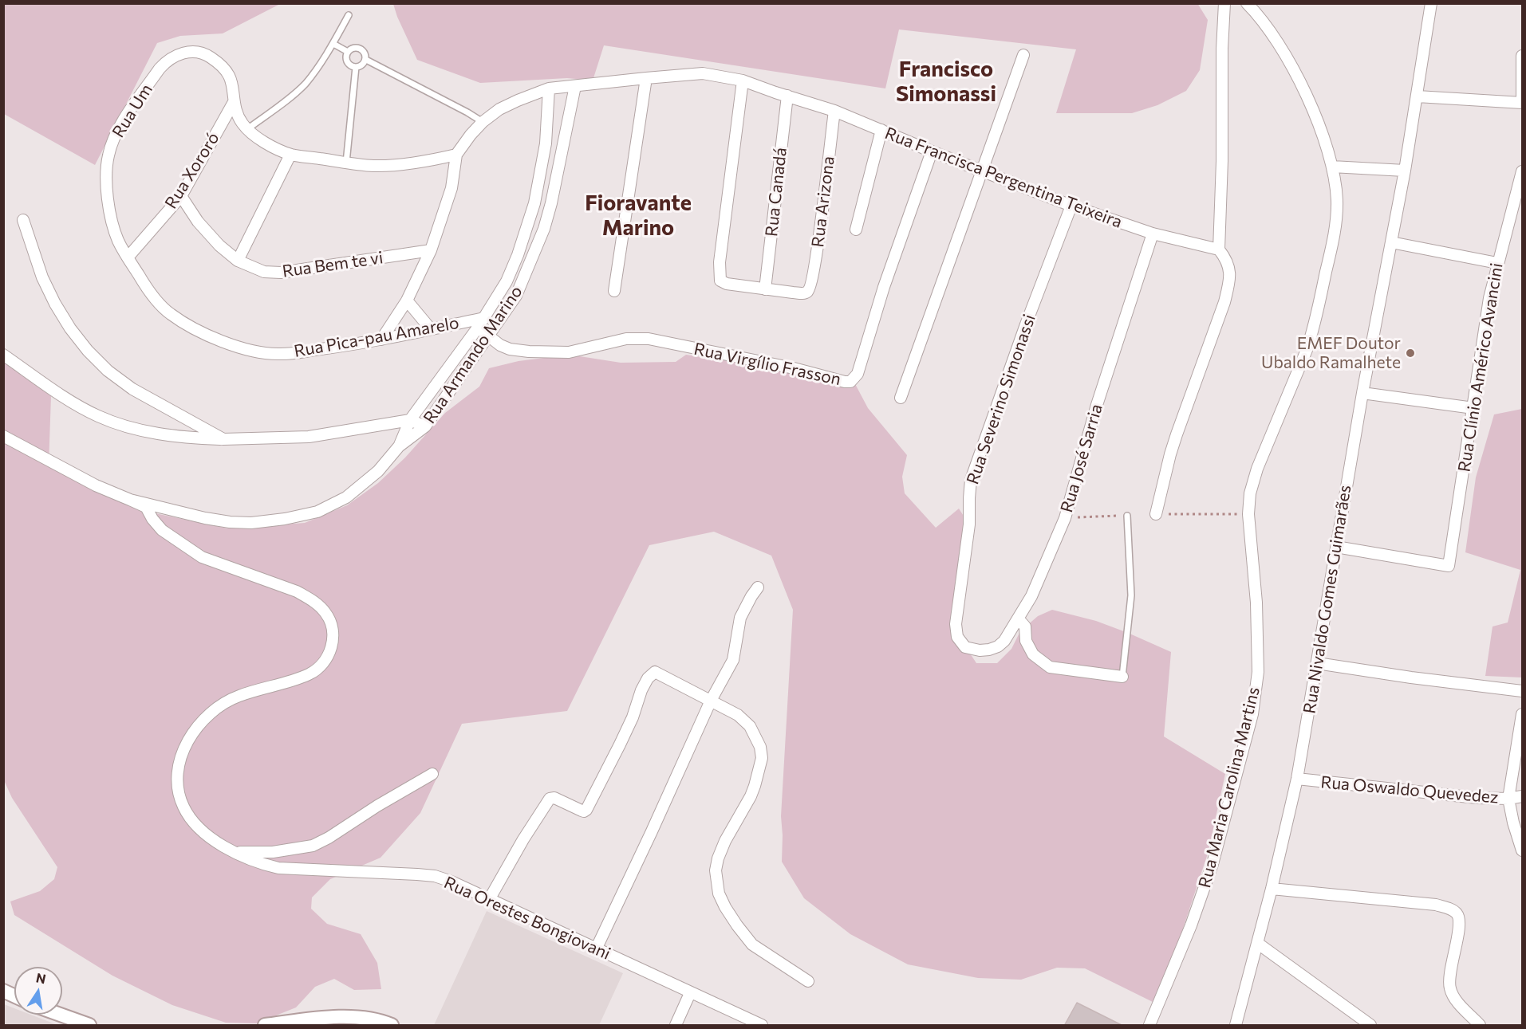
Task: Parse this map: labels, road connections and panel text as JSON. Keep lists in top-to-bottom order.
{
  "streets": {
    "street": [
      "Rua Um",
      "Rua Xororó",
      "Rua Francisca Pergentina Teixeira",
      "Rua Canadá",
      "Rua Arizona",
      "Rua Bem te vi",
      "Rua Pica-pau Amarelo",
      "Rua Armando Marino",
      "Rua Virgílio Frasson",
      "Rua Clínio Américo Avancini",
      "Rua Severino Simonassi",
      "Rua José Sarria",
      "Rua Nivaldo Gomes Guimarães",
      "Rua Maria Carolina Martins",
      "Rua Oswaldo Quevedez",
      "Rua Orestes Bongiovani"
    ]
  },
  "crossings": [
    ["Rua Um", "Rua Xororó"],
    ["Rua Um", "Rua Pica-pau Amarelo"],
    ["Rua Xororó", "Rua Bem te vi"],
    ["Rua Xororó", "Rua Pica-pau Amarelo"],
    ["Rua Francisca Pergentina Teixeira", "Rua Canadá"],
    ["Rua Francisca Pergentina Teixeira", "Rua Arizona"],
    ["Rua Francisca Pergentina Teixeira", "Rua Armando Marino"],
    ["Rua Francisca Pergentina Teixeira", "Rua Virgílio Frasson"],
    ["Rua Francisca Pergentina Teixeira", "Rua Severino Simonassi"],
    ["Rua Francisca Pergentina Teixeira", "Rua José Sarria"],
    ["Rua Canadá", "Rua Arizona"],
    ["Rua Pica-pau Amarelo", "Rua Armando Marino"],
    ["Rua Armando Marino", "Rua Virgílio Frasson"],
    ["Rua Armando Marino", "Rua Orestes Bongiovani"],
    ["Rua Clínio Américo Avancini", "Rua Nivaldo Gomes Guimarães"],
    ["Rua Severino Simonassi", "Rua José Sarria"],
    ["Rua Nivaldo Gomes Guimarães", "Rua Oswaldo Quevedez"]
  ],
  "districts": ["Francisco Simonassi", "Fioravante Marino"],
  "places": ["EMEF Doutor Ubaldo Ramalhete"],
  "north": "top"
}
